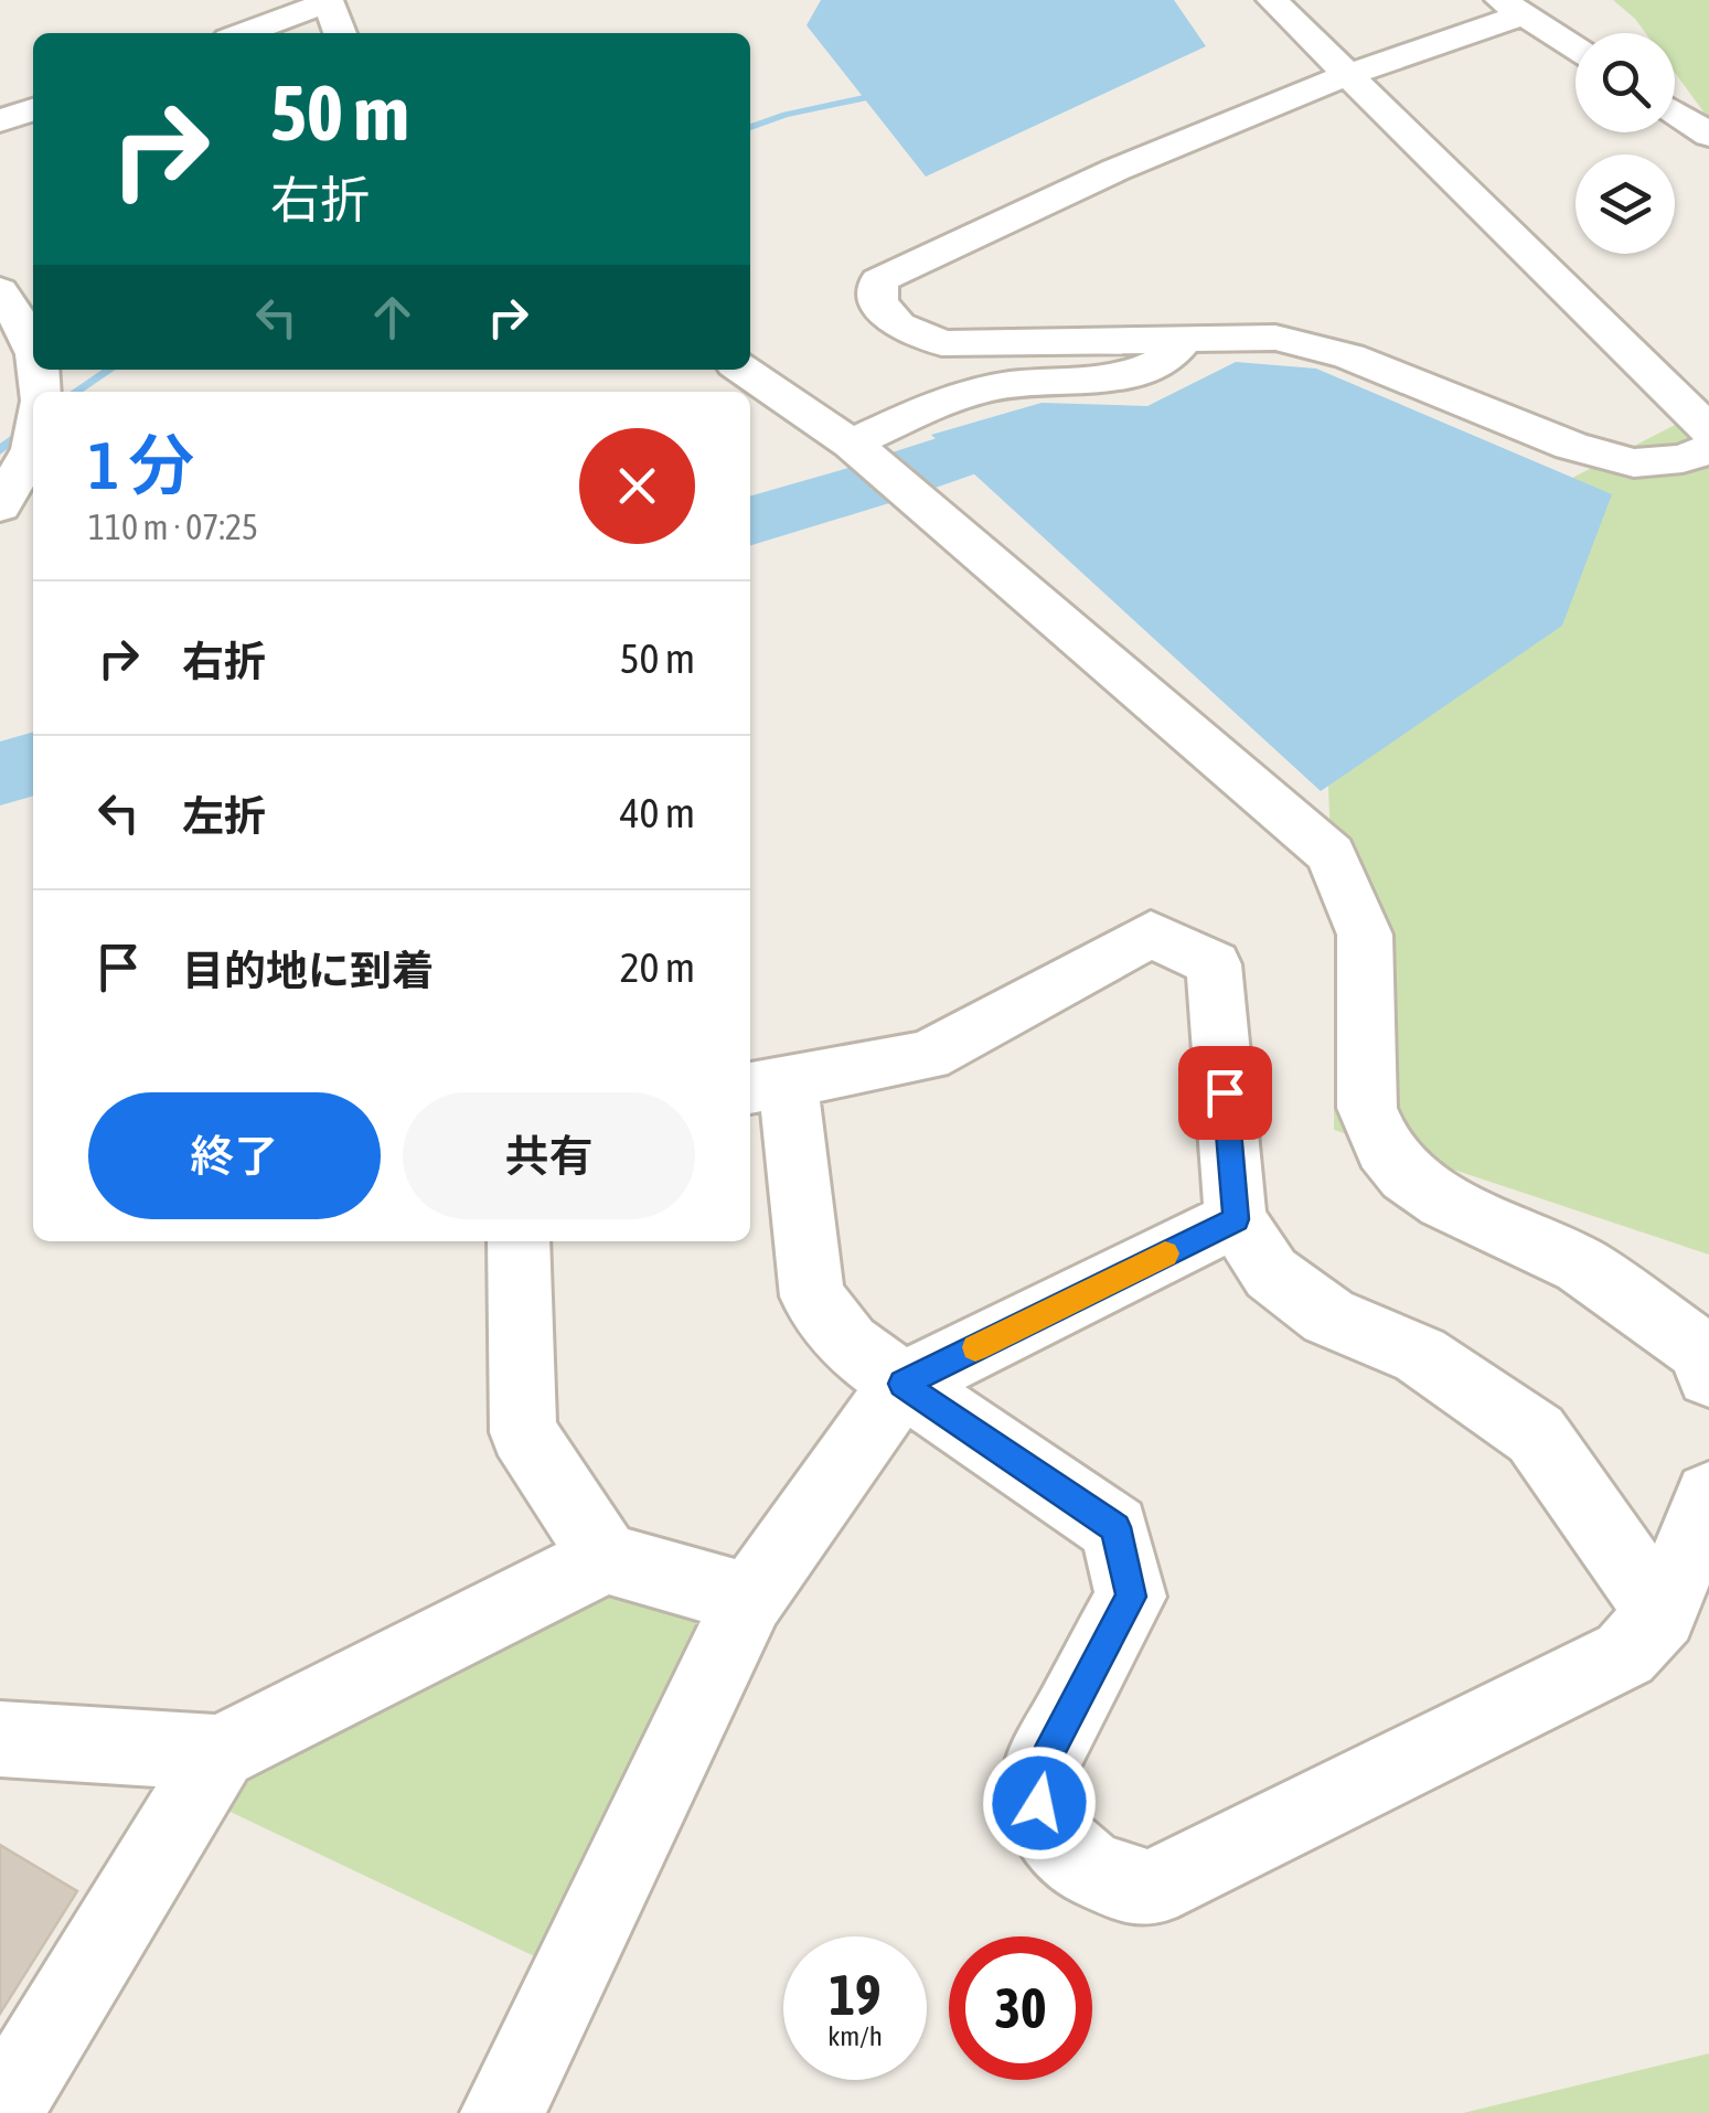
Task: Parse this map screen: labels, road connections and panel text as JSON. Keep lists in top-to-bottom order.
{
  "page": {
    "turn": ["50 m", "右折"],
    "heading": ["1 分", "110 m · 07:25"],
    "list": [
      {
        "name": "右折",
        "value": "50 m"
      },
      {
        "name": "左折",
        "value": "40 m"
      },
      {
        "name": "目的地に到着",
        "value": "20 m"
      }
    ],
    "buttons": ["終了", "共有"],
    "speed": "19 km/h",
    "limit": "30"
  }
}
